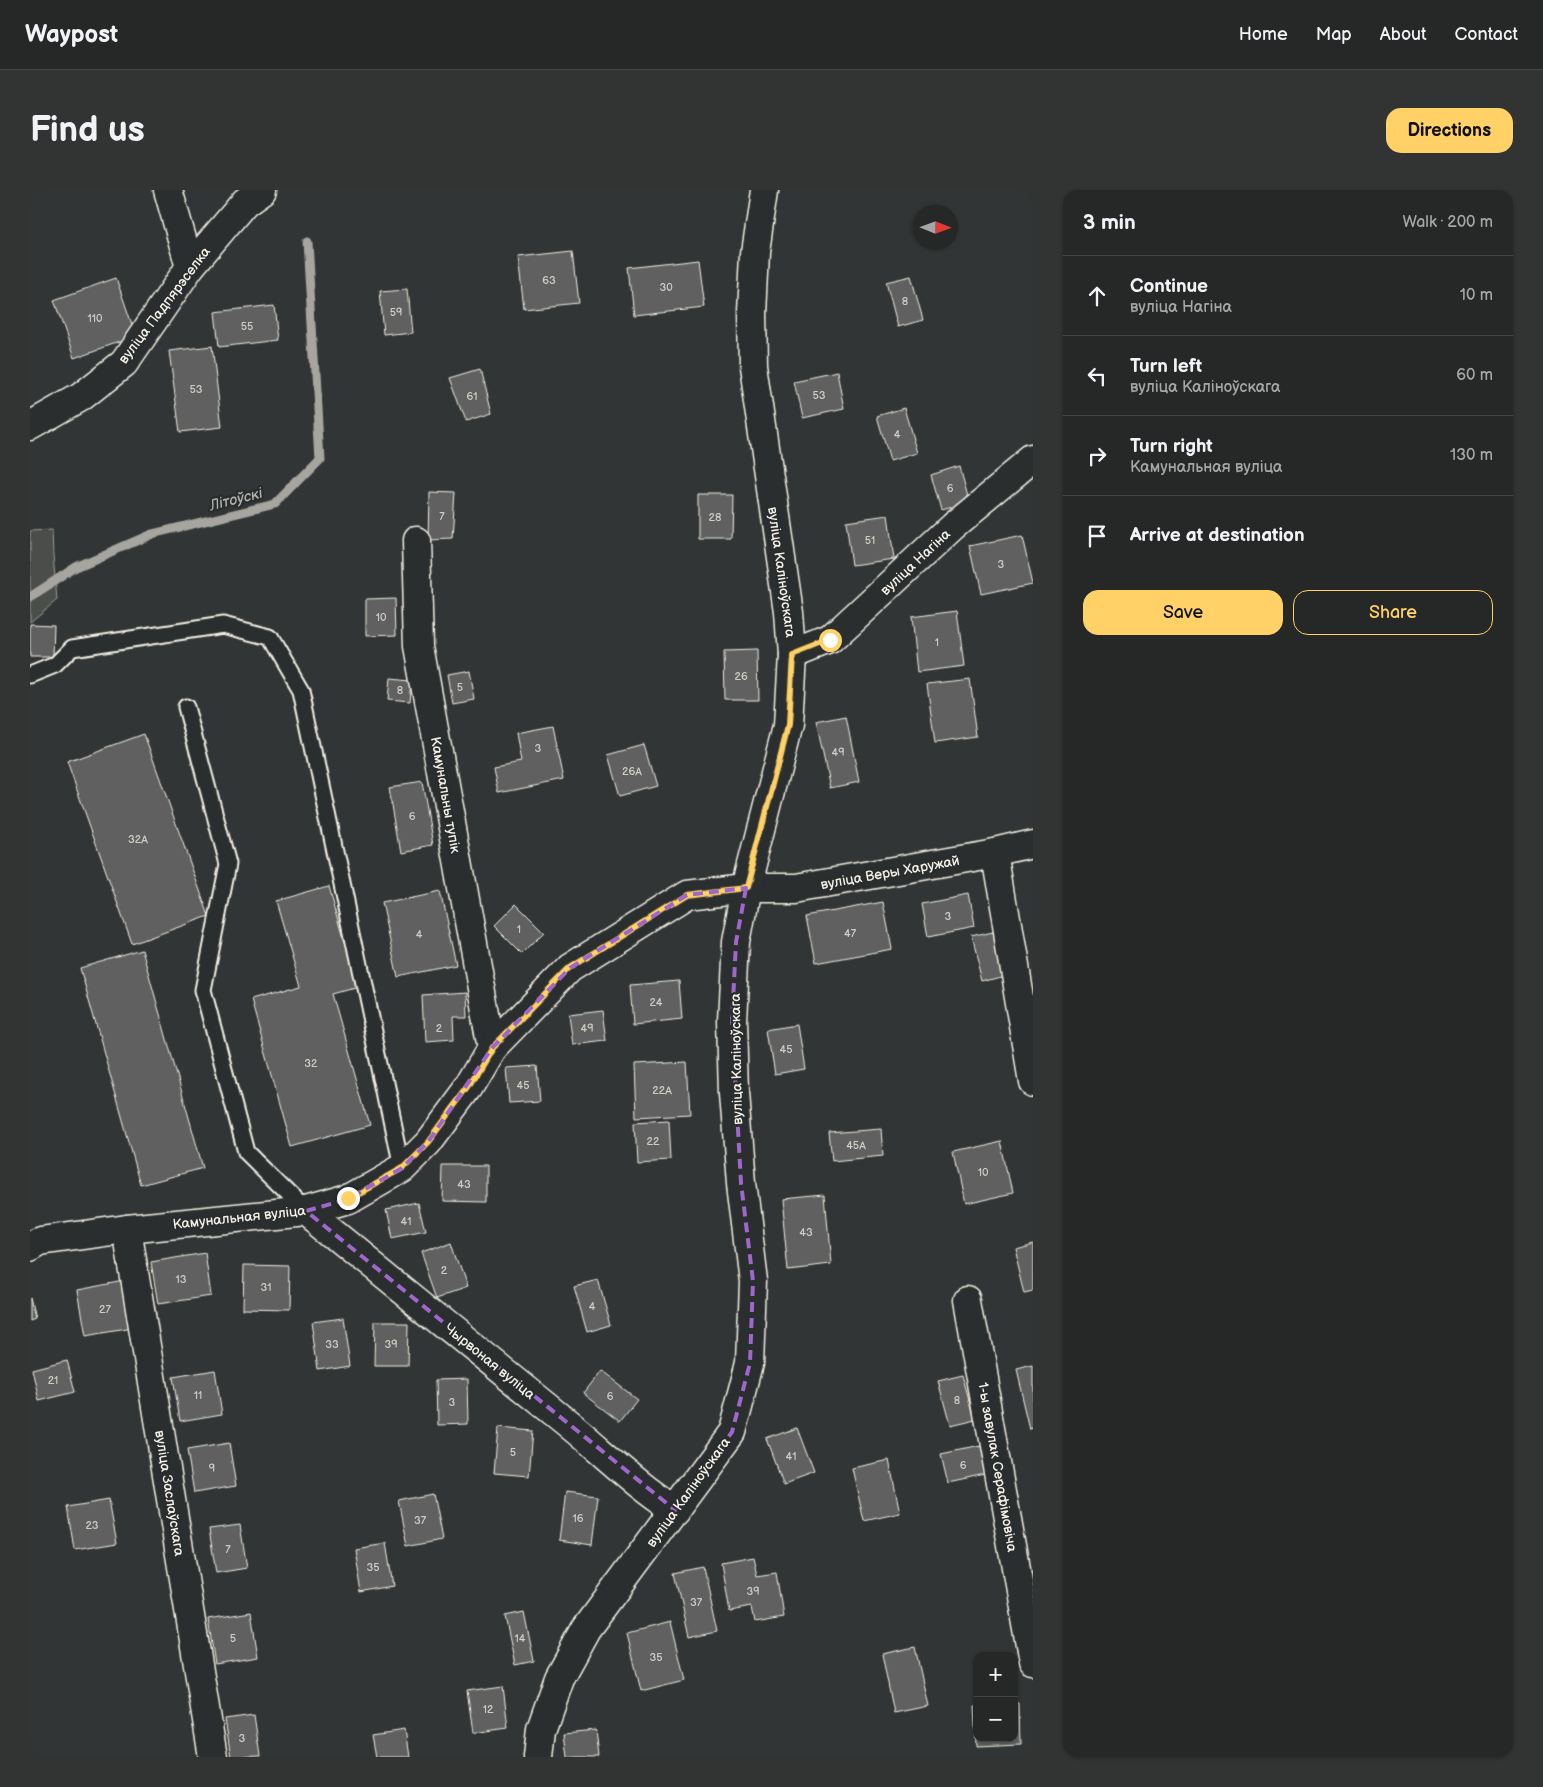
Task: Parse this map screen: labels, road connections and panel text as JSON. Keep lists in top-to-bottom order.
{
  "streets": {
    "street": [
      "вуліца Падпярэселка",
      "вуліца Нагіна",
      "вуліца Каліноўскага",
      "Камунальны тупік",
      "вуліца Веры Харужай",
      "Камунальная вуліца",
      "Чырвоная вуліца",
      "1-ы завулак Серафімовіча",
      "вуліца Заслаўскага"
    ]
  },
  "crossings": [
    ["вуліца Нагіна", "вуліца Каліноўскага"],
    ["вуліца Каліноўскага", "вуліца Веры Харужай"],
    ["вуліца Каліноўскага", "Камунальная вуліца"],
    ["вуліца Каліноўскага", "Чырвоная вуліца"],
    ["Камунальны тупік", "Камунальная вуліца"],
    ["вуліца Веры Харужай", "Камунальная вуліца"],
    ["Камунальная вуліца", "Чырвоная вуліца"],
    ["Камунальная вуліца", "вуліца Заслаўскага"]
  ],
  "water": ["Літоўскі"],
  "house_numbers": [
    "63",
    "30",
    "8",
    "59",
    "110",
    "55",
    "53",
    "53",
    "61",
    "4",
    "6",
    "7",
    "28",
    "51",
    "3",
    "10",
    "1",
    "26",
    "5",
    "8",
    "3",
    "49",
    "26А",
    "6",
    "32А",
    "3",
    "1",
    "47",
    "4",
    "24",
    "2",
    "49",
    "45",
    "32",
    "45",
    "22А",
    "22",
    "45А",
    "10",
    "43",
    "41",
    "43",
    "2",
    "13",
    "31",
    "4",
    "27",
    "33",
    "39",
    "21",
    "11",
    "6",
    "8",
    "3",
    "5",
    "41",
    "6",
    "9",
    "16",
    "37",
    "23",
    "7",
    "35",
    "39",
    "37",
    "5",
    "14",
    "35",
    "12",
    "3"
  ],
  "north": "right",
  "page": {
    "header": "Waypost",
    "nav": [
      "Home",
      "Map",
      "About",
      "Contact"
    ],
    "buttons": [
      "Directions",
      ["Save", "Share"]
    ],
    "title": "Find us",
    "heading": ["3 min", "Walk · 200 m"],
    "list": [
      ["Continue", "вуліца Нагіна", "10 m"],
      ["Turn left", "вуліца Каліноўскага", "60 m"],
      ["Turn right", "Камунальная вуліца", "130 m"],
      "Arrive at destination"
    ],
    "map_buttons": ["+", "−"]
  }
}
